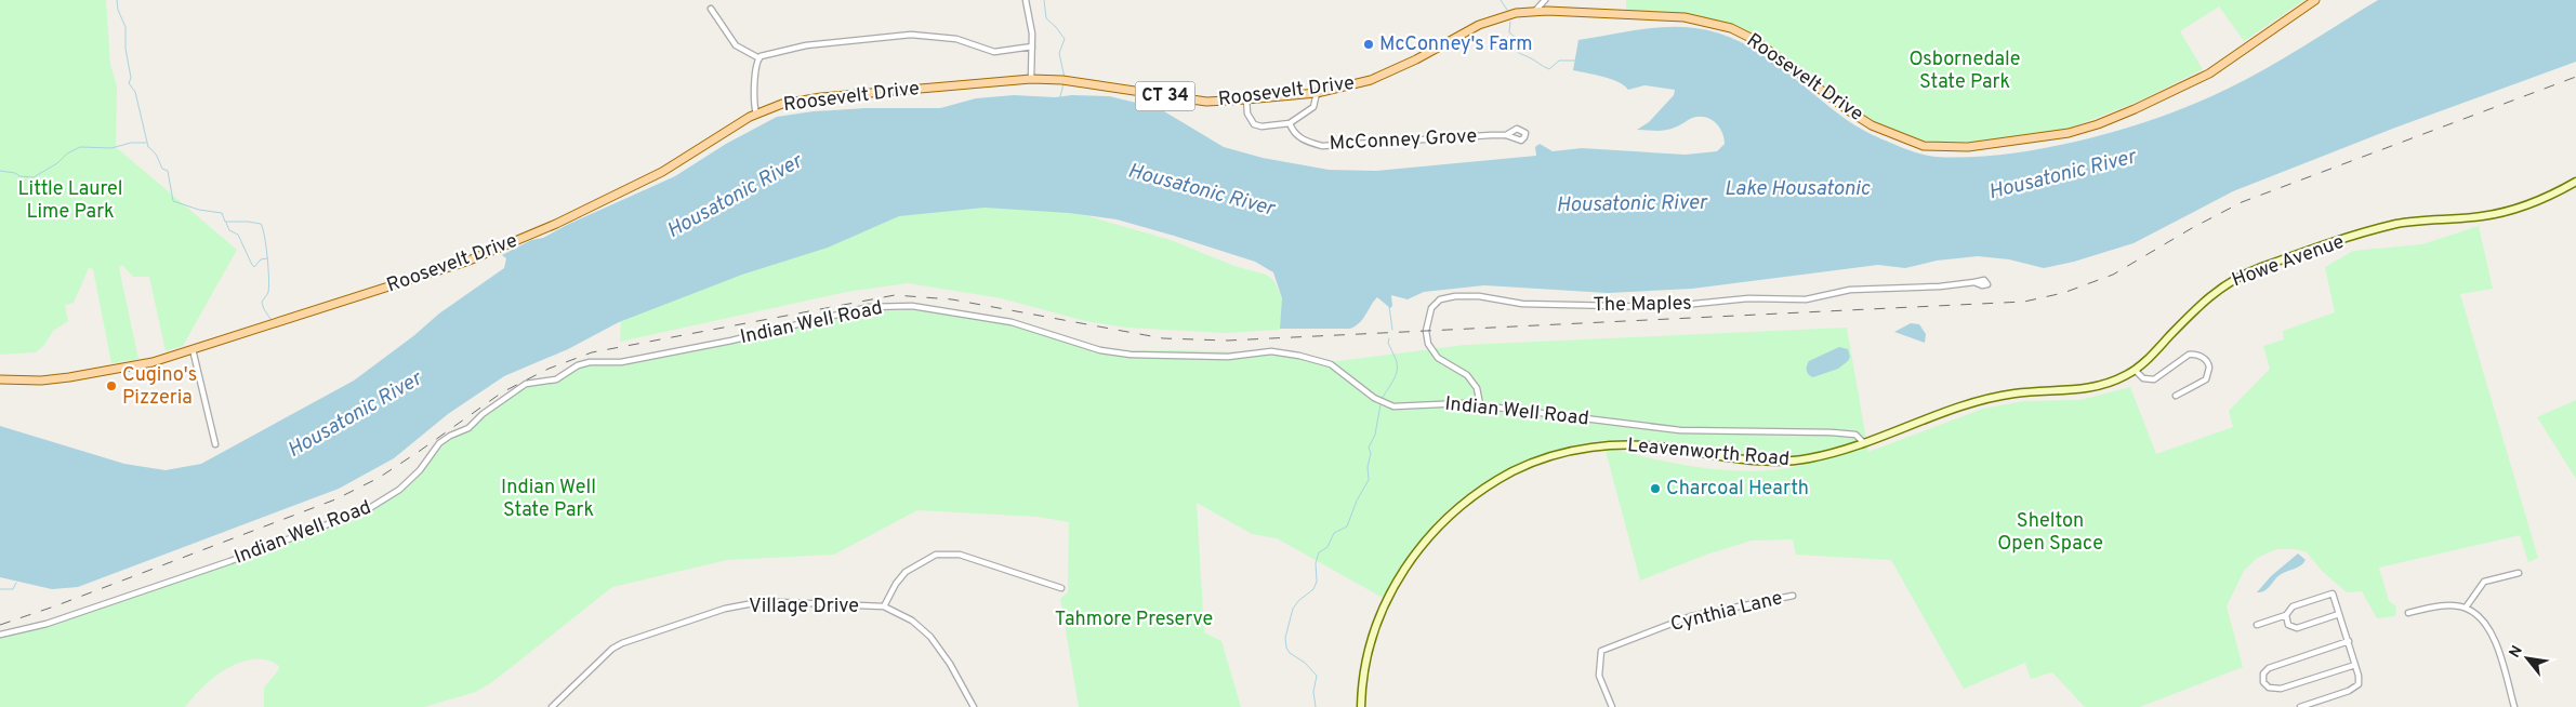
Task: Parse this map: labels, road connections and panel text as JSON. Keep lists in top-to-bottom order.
{
  "streets": {
    "main road": [
      "Roosevelt Drive",
      "CT 34",
      "Howe Avenue",
      "Leavenworth Road"
    ],
    "street": [
      "McConney Grove",
      "The Maples",
      "Indian Well Road",
      "Village Drive",
      "Cynthia Lane"
    ]
  },
  "crossings": [
    ["Howe Avenue", "Leavenworth Road"],
    ["The Maples", "Indian Well Road"],
    ["Indian Well Road", "Leavenworth Road"]
  ],
  "water": ["Housatonic River", "Lake Housatonic"],
  "parks": [
    "Osbornedale State Park",
    "Little Laurel Lime Park",
    "Indian Well State Park",
    "Shelton Open Space",
    "Tahmore Preserve"
  ],
  "places": ["McConney's Farm", "Cugino's Pizzeria", "Charcoal Hearth"],
  "north": "top left"
}
